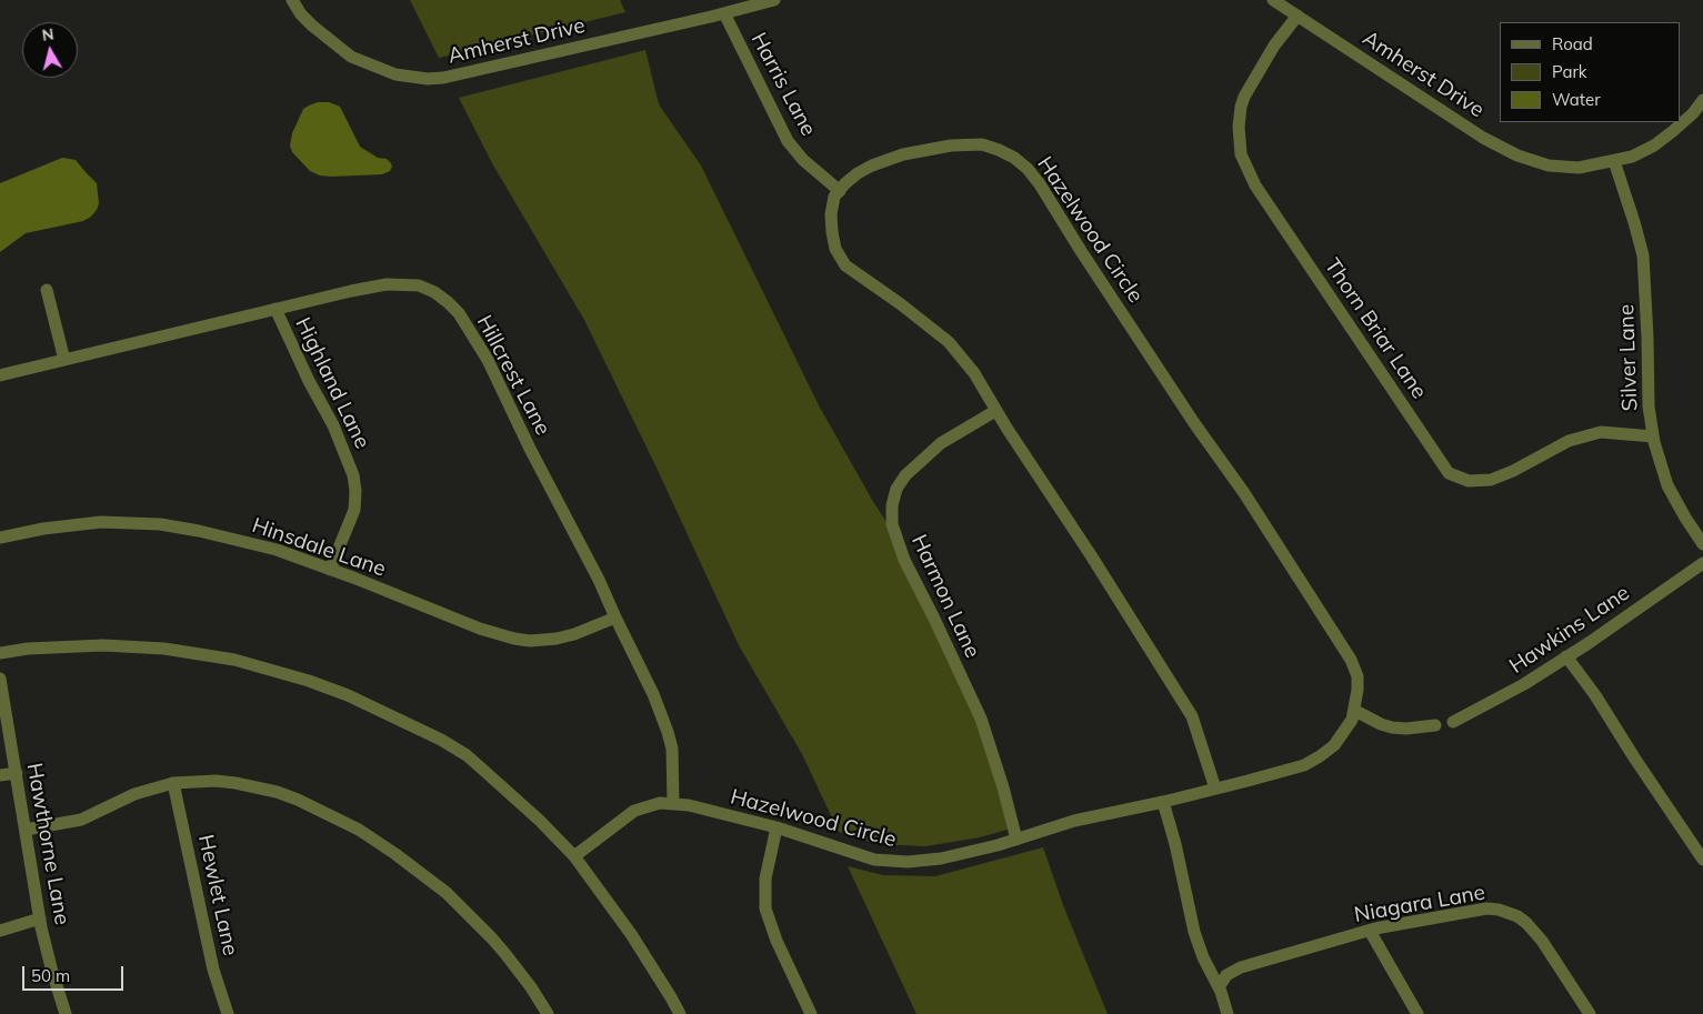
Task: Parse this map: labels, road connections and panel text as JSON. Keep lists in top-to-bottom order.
{
  "streets": {
    "street": [
      "Amherst Drive",
      "Harris Lane",
      "Hazelwood Circle",
      "Thorn Briar Lane",
      "Silver Lane",
      "Hillcrest Lane",
      "Highland Lane",
      "Hinsdale Lane",
      "Harmon Lane",
      "Hawkins Lane",
      "Hawthorne Lane",
      "Hewlet Lane",
      "Niagara Lane"
    ]
  },
  "crossings": [
    ["Amherst Drive", "Harris Lane"],
    ["Amherst Drive", "Thorn Briar Lane"],
    ["Amherst Drive", "Silver Lane"],
    ["Harris Lane", "Hazelwood Circle"],
    ["Hazelwood Circle", "Hillcrest Lane"],
    ["Hazelwood Circle", "Harmon Lane"],
    ["Thorn Briar Lane", "Silver Lane"],
    ["Hillcrest Lane", "Highland Lane"],
    ["Hillcrest Lane", "Hinsdale Lane"],
    ["Highland Lane", "Hinsdale Lane"]
  ],
  "legend": ["Road", "Park", "Water"],
  "scale_bar": "50 m",
  "north": "top"
}
